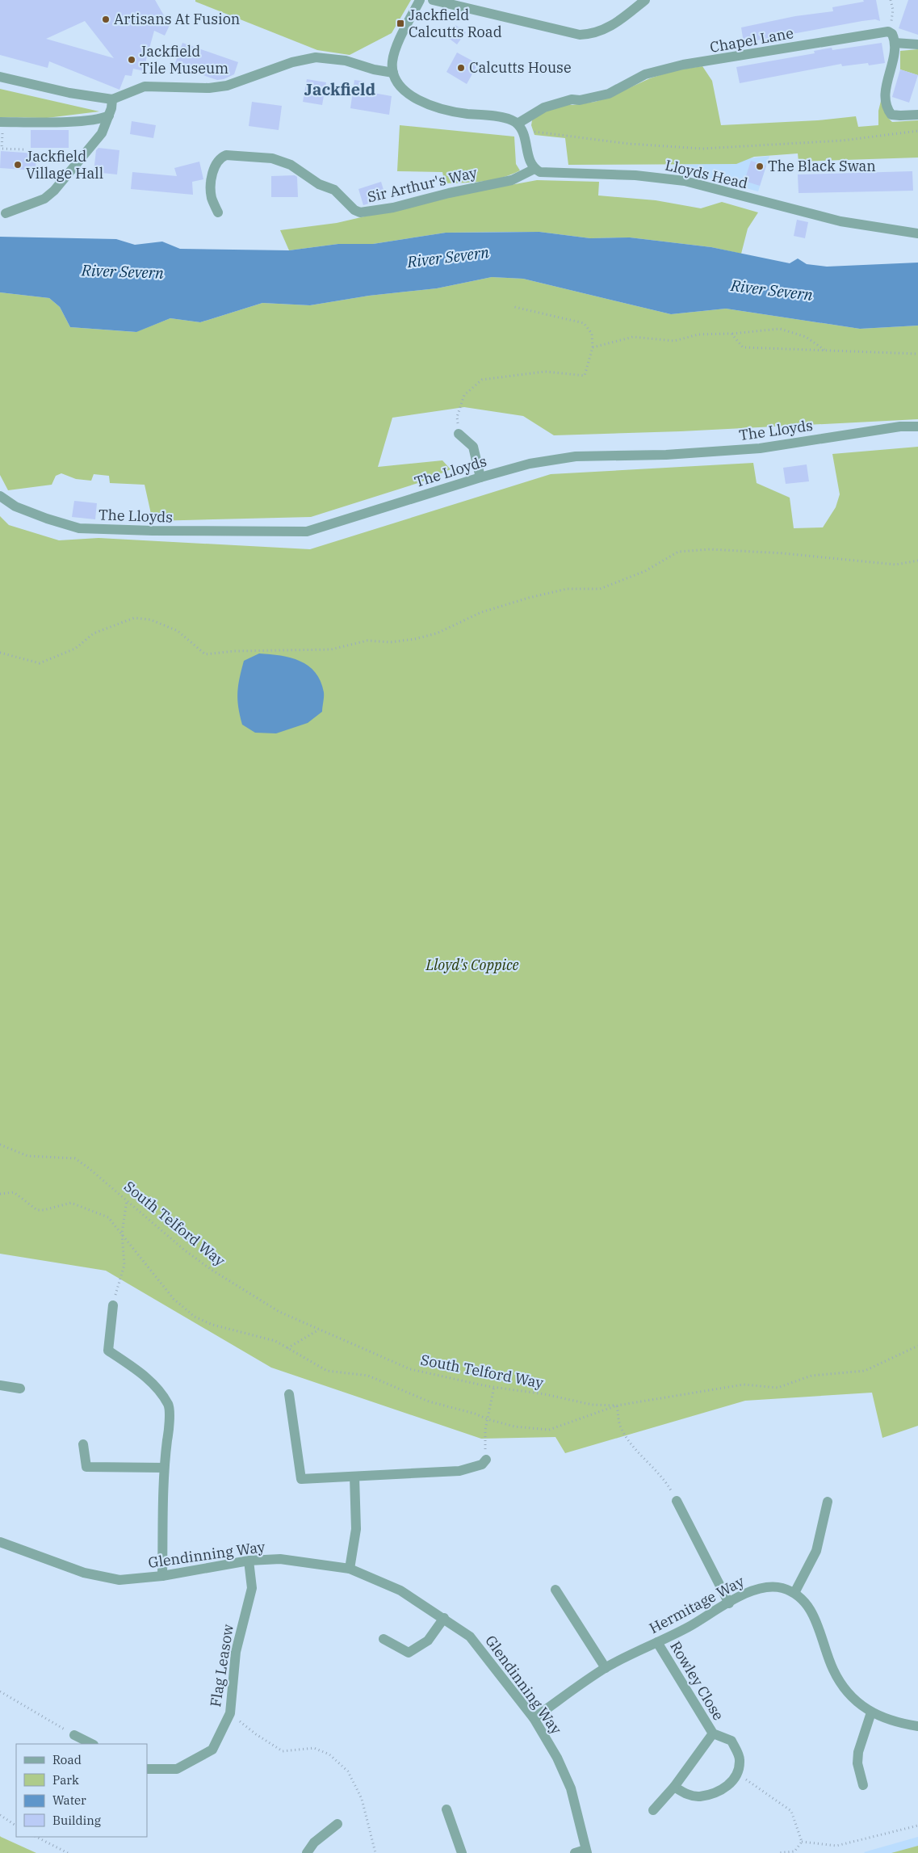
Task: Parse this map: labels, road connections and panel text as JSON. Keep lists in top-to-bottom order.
{
  "streets": {
    "street": [
      "Chapel Lane",
      "Lloyds Head",
      "Sir Arthur's Way",
      "The Lloyds",
      "Glendinning Way",
      "Hermitage Way",
      "Flag Leasow",
      "Rowley Close"
    ],
    "path": ["South Telford Way"]
  },
  "crossings": [
    ["Lloyds Head", "Sir Arthur's Way"],
    ["Glendinning Way", "Hermitage Way"],
    ["Glendinning Way", "Flag Leasow"],
    ["Hermitage Way", "Rowley Close"]
  ],
  "districts": ["Jackfield"],
  "water": ["River Severn"],
  "parks": ["Lloyd's Coppice"],
  "places": {
    "other": [
      "Artisans At Fusion",
      "Jackfield Tile Museum",
      "Calcutts House",
      "Jackfield Village Hall",
      "The Black Swan"
    ],
    "transit": ["Jackfield Calcutts Road"]
  },
  "legend": [
    "Road",
    "Park",
    "Water",
    "Building"
  ]
}
